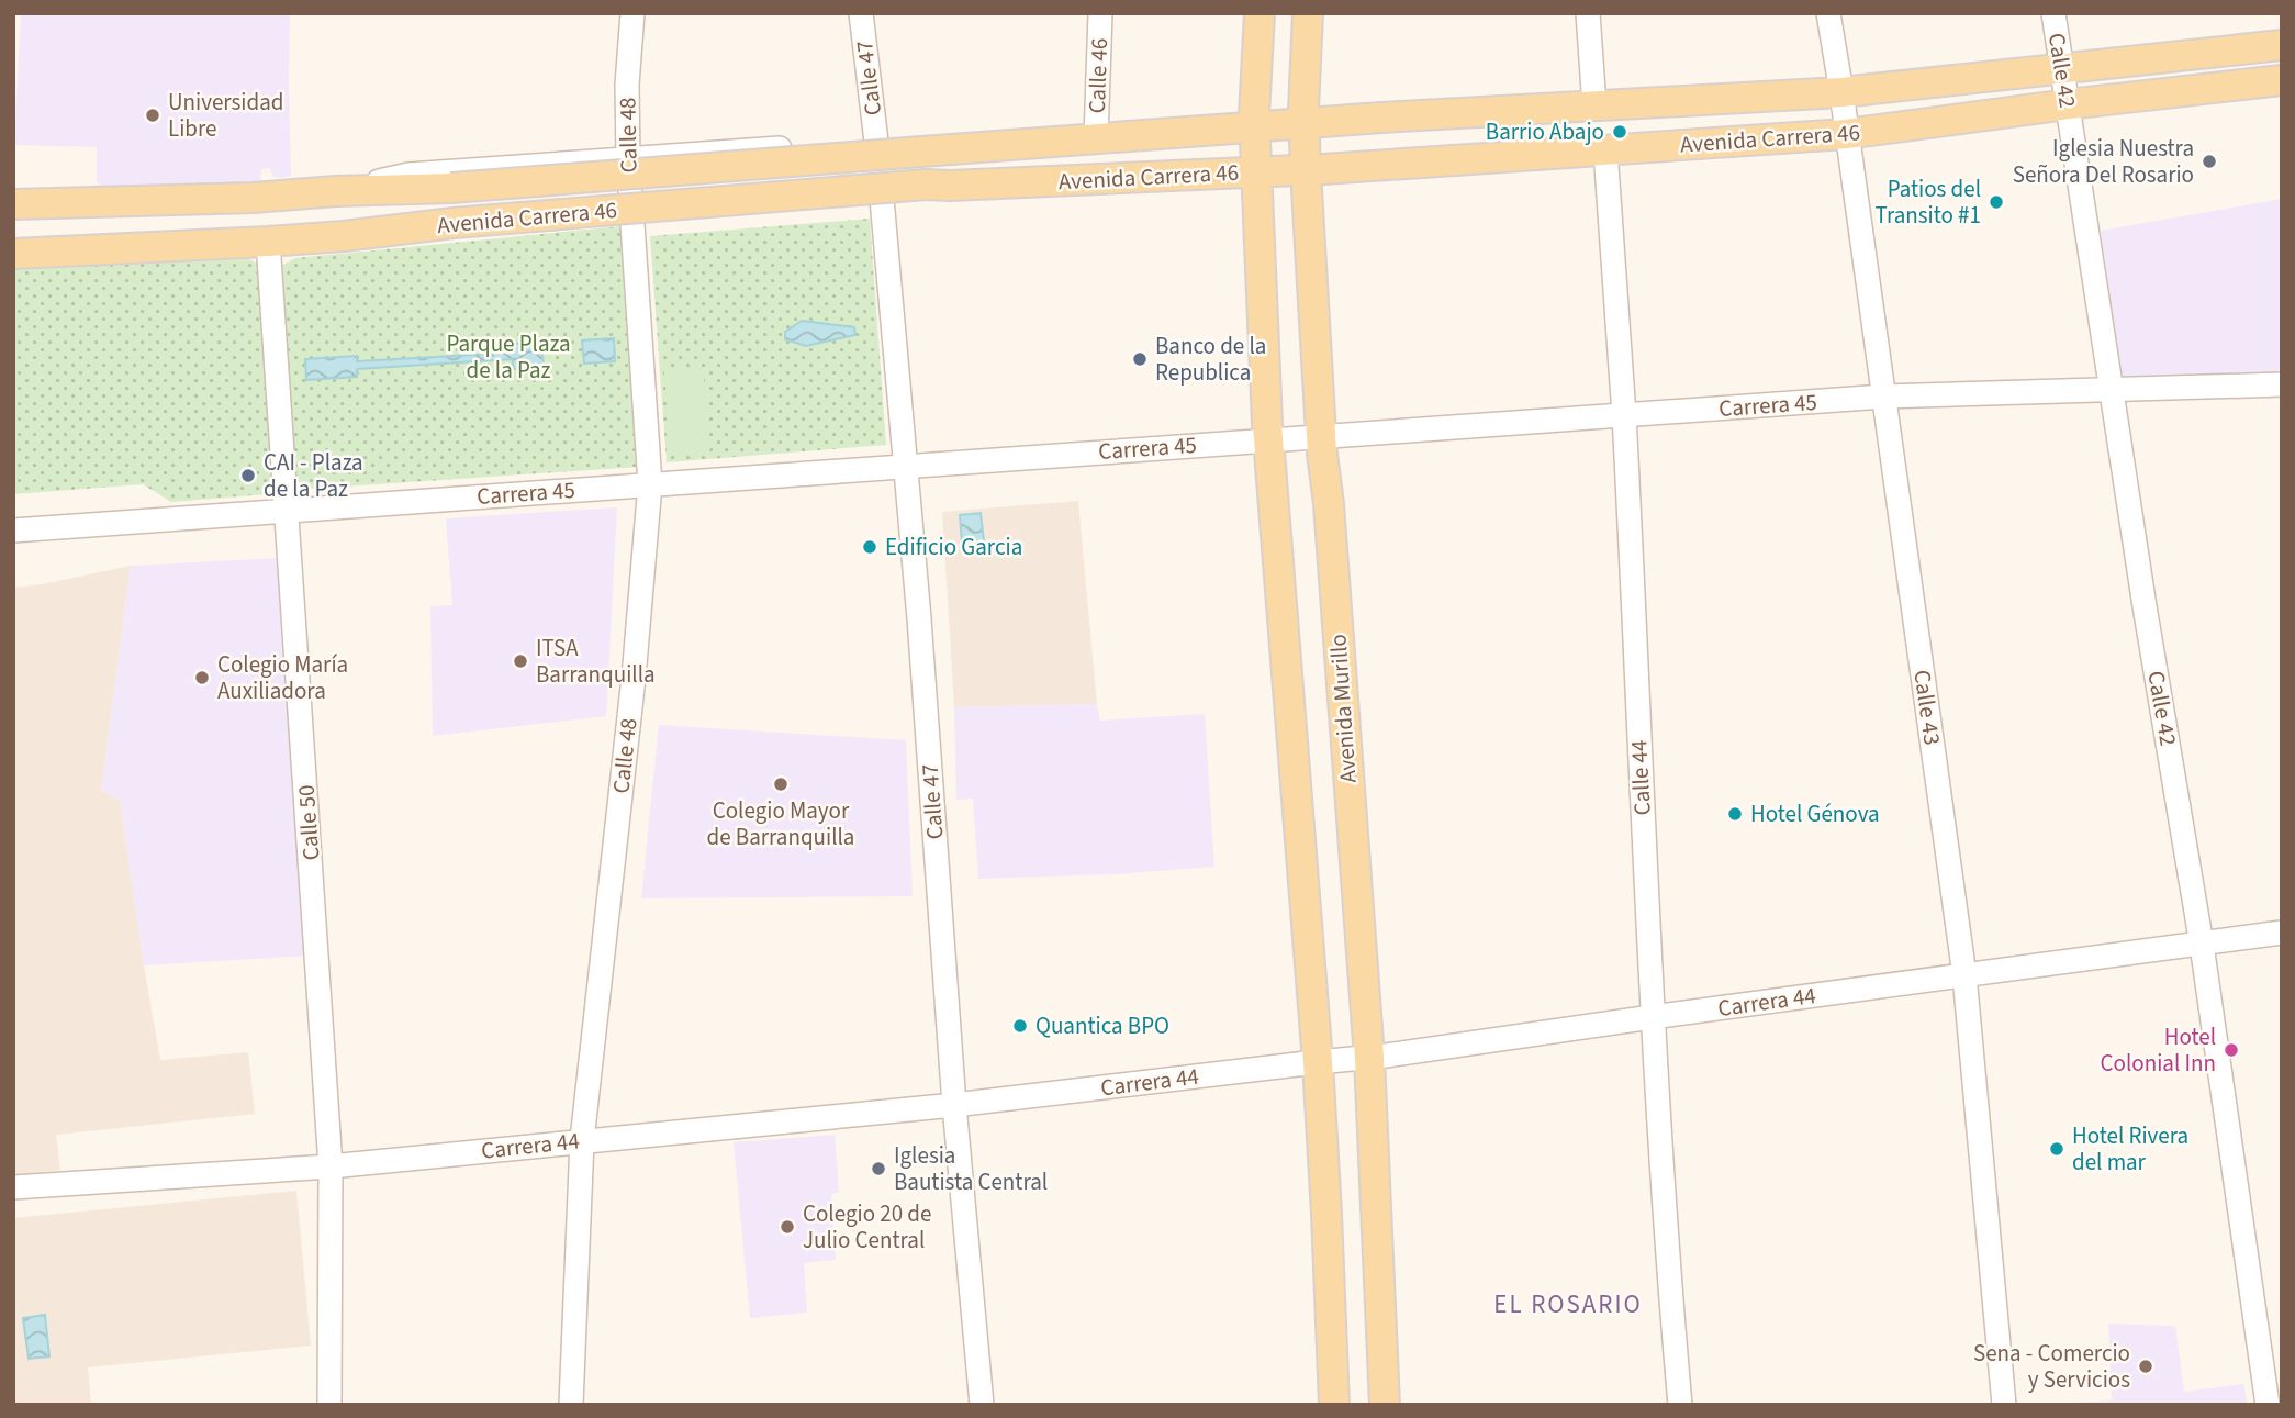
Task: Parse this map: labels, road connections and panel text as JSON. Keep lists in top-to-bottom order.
{
  "streets": {
    "main road": ["Avenida Carrera 46", "Avenida Murillo"],
    "street": [
      "Calle 42",
      "Calle 46",
      "Calle 47",
      "Calle 48",
      "Carrera 45",
      "Calle 43",
      "Calle 44",
      "Calle 50",
      "Carrera 44"
    ]
  },
  "crossings": [
    ["Calle 42", "Avenida Carrera 46"],
    ["Calle 42", "Carrera 45"],
    ["Calle 42", "Carrera 44"],
    ["Calle 46", "Avenida Carrera 46"],
    ["Calle 47", "Carrera 45"],
    ["Calle 47", "Carrera 44"],
    ["Calle 48", "Carrera 45"],
    ["Calle 48", "Carrera 44"],
    ["Avenida Carrera 46", "Calle 43"],
    ["Avenida Carrera 46", "Avenida Murillo"],
    ["Avenida Carrera 46", "Calle 44"],
    ["Avenida Carrera 46", "Calle 50"],
    ["Carrera 45", "Calle 43"],
    ["Carrera 45", "Avenida Murillo"],
    ["Carrera 45", "Calle 44"],
    ["Carrera 45", "Calle 50"],
    ["Calle 43", "Carrera 44"],
    ["Avenida Murillo", "Carrera 44"],
    ["Calle 44", "Carrera 44"],
    ["Calle 50", "Carrera 44"]
  ],
  "districts": ["EL ROSARIO"],
  "parks": ["Parque Plaza de la Paz"],
  "places": [
    "Universidad Libre",
    "Barrio Abajo",
    "Iglesia Nuestra Señora Del Rosario",
    "Patios del Transito #1",
    "Banco de la Republica",
    "CAI - Plaza de la Paz",
    "Edificio Garcia",
    "ITSA Barranquilla",
    "Colegio María Auxiliadora",
    "Colegio Mayor de Barranquilla",
    "Hotel Génova",
    "Quantica BPO",
    "Hotel Colonial Inn",
    "Hotel Rivera del mar",
    "Iglesia Bautista Central",
    "Colegio 20 de Julio Central",
    "Sena - Comercio y Servicios"
  ]
}
